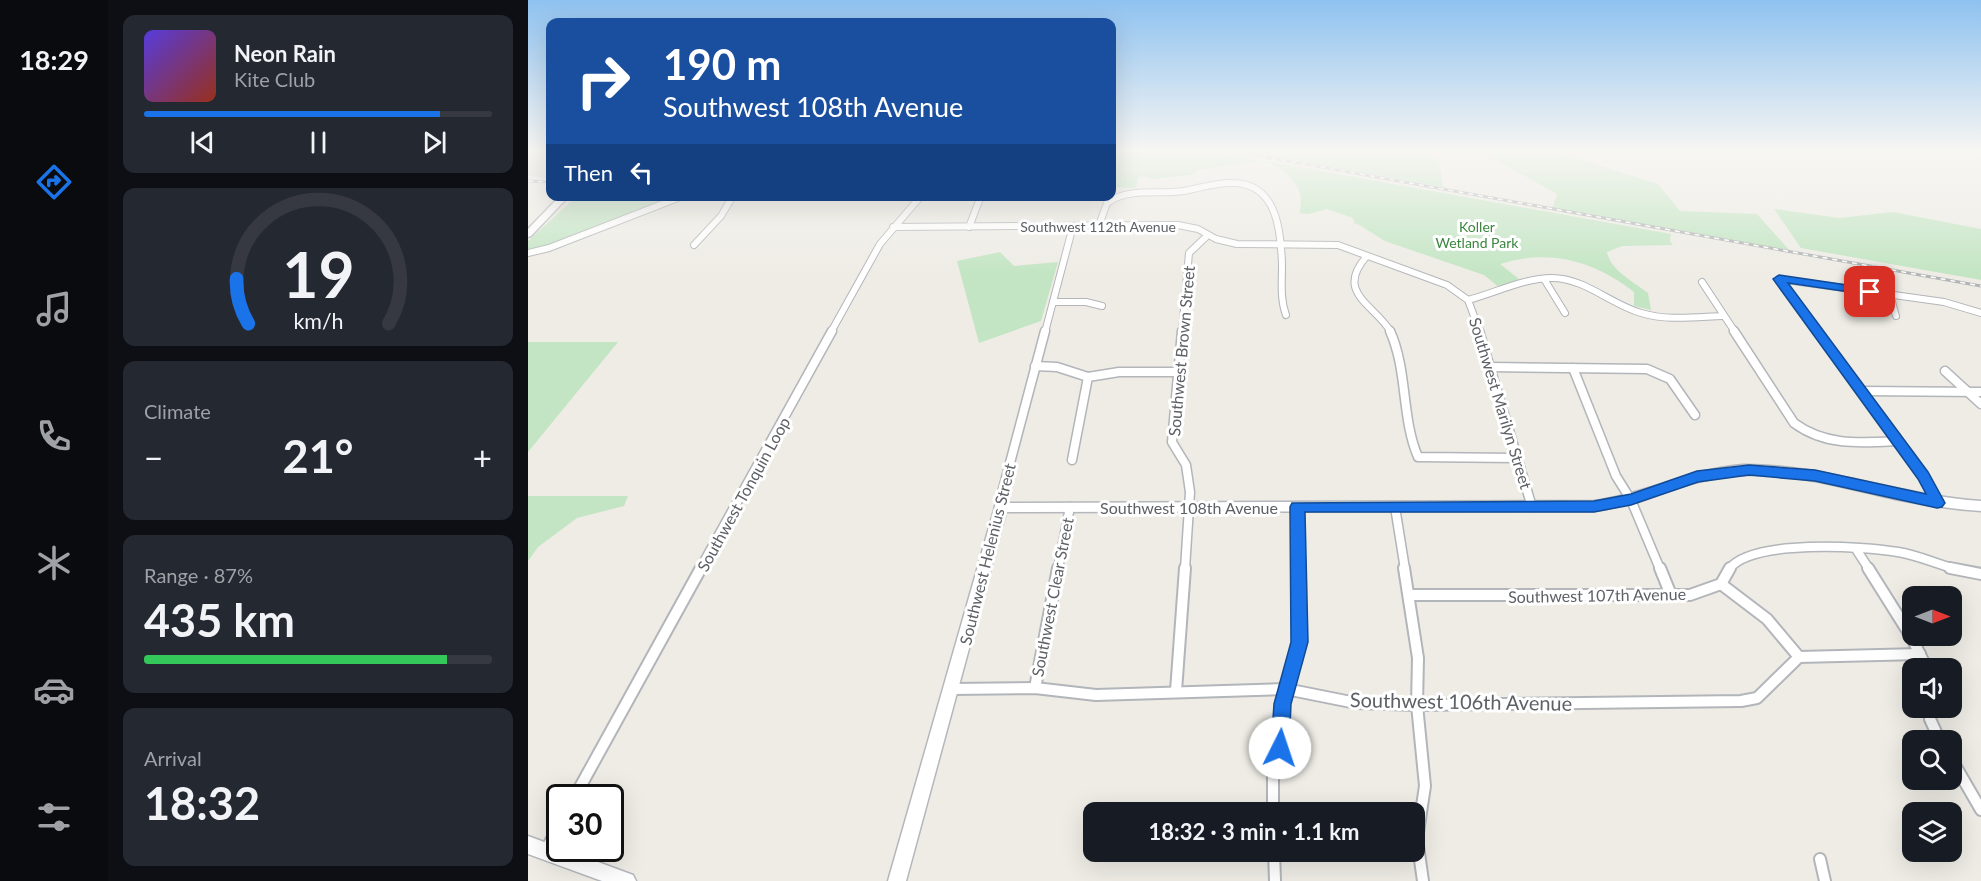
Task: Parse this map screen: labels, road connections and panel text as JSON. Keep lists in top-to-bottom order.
{
  "streets": {
    "street": [
      "Southwest 112th Avenue",
      "Southwest Brown Street",
      "Southwest Marilyn Street",
      "Southwest Tonquin Loop",
      "Southwest 108th Avenue",
      "Southwest Helenius Street",
      "Southwest 107th Avenue",
      "Southwest Clear Street",
      "Southwest 106th Avenue"
    ]
  },
  "crossings": [
    ["Southwest 112th Avenue", "Southwest Brown Street"],
    ["Southwest 112th Avenue", "Southwest Marilyn Street"],
    ["Southwest 112th Avenue", "Southwest Tonquin Loop"],
    ["Southwest 112th Avenue", "Southwest Helenius Street"],
    ["Southwest Brown Street", "Southwest 108th Avenue"],
    ["Southwest Brown Street", "Southwest 106th Avenue"],
    ["Southwest Marilyn Street", "Southwest 108th Avenue"],
    ["Southwest 108th Avenue", "Southwest Helenius Street"],
    ["Southwest 108th Avenue", "Southwest Clear Street"],
    ["Southwest Helenius Street", "Southwest 106th Avenue"],
    ["Southwest Clear Street", "Southwest 106th Avenue"]
  ],
  "parks": ["Koller Wetland Park"],
  "north": "right",
  "page": {
    "tabs": "18:29",
    "turn": ["190 m", "Southwest 108th Avenue"],
    "song": ["Neon Rain", "Kite Club"],
    "then": "Then",
    "tile": [
      "Climate",
      ["Range · 87%", "435 km"],
      ["Arrival", "18:32"]
    ],
    "heat": ["−", "21°", "+"],
    "limit": "30",
    "trip": "18:32 · 3 min · 1.1 km",
    "gauge": ["19", "km/h"]
  }
}
